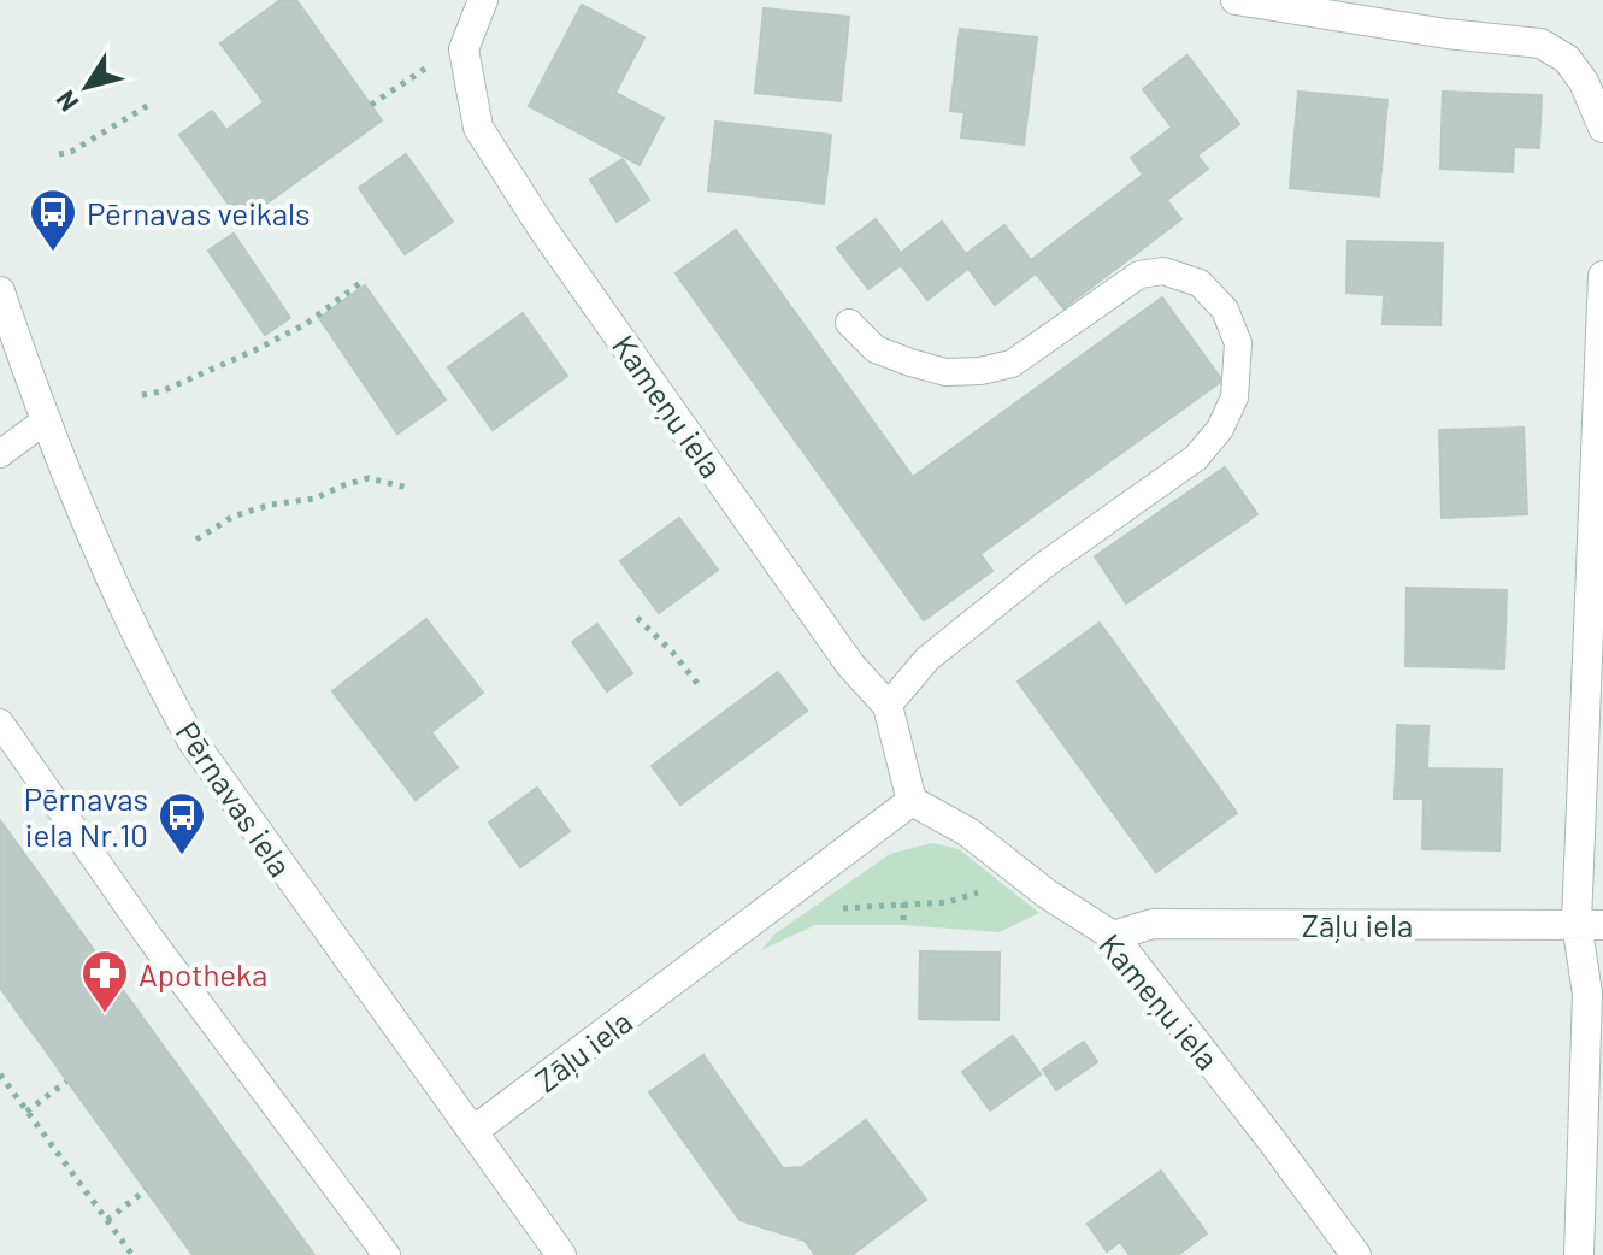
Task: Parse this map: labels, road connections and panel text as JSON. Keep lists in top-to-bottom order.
{
  "streets": {
    "street": ["Kameņu iela", "Pērnavas iela", "Zāļu iela"]
  },
  "crossings": [
    ["Kameņu iela", "Zāļu iela"],
    ["Pērnavas iela", "Zāļu iela"]
  ],
  "places": {
    "bus stop": ["Pērnavas veikals", "Pērnavas iela Nr.10"],
    "pharmacy": ["Apotheka"]
  },
  "north": "bottom left"
}
